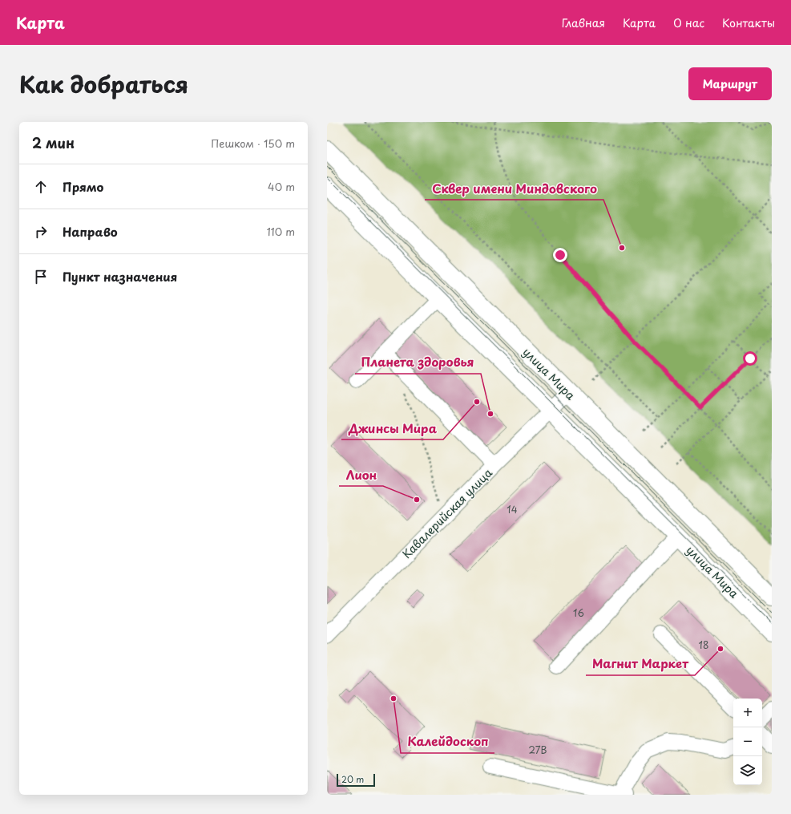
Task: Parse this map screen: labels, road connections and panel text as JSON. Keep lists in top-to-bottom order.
{
  "streets": {
    "main road": ["улица Мира"],
    "street": ["Кавалерийская улица"]
  },
  "crossings": [
    ["улица Мира", "Кавалерийская улица"]
  ],
  "places": [
    "Сквер имени Миндовского",
    "Джинсы Мира",
    "Планета здоровья",
    "Лион",
    "Магнит Маркет",
    "Калейдоскоп"
  ],
  "house_numbers": [
    "14",
    "16",
    "18",
    "27В"
  ],
  "scale_bar": "20 m",
  "page": {
    "header": "Карта",
    "nav": [
      "Главная",
      "Карта",
      "О нас",
      "Контакты"
    ],
    "title": "Как добраться",
    "buttons": "Маршрут",
    "heading": ["2 мин", "Пешком · 150 m"],
    "list": [
      ["Прямо", "40 m"],
      ["Направо", "110 m"],
      "Пункт назначения"
    ],
    "map_buttons": ["+", "−"],
    "scale": "20 m"
  }
}
